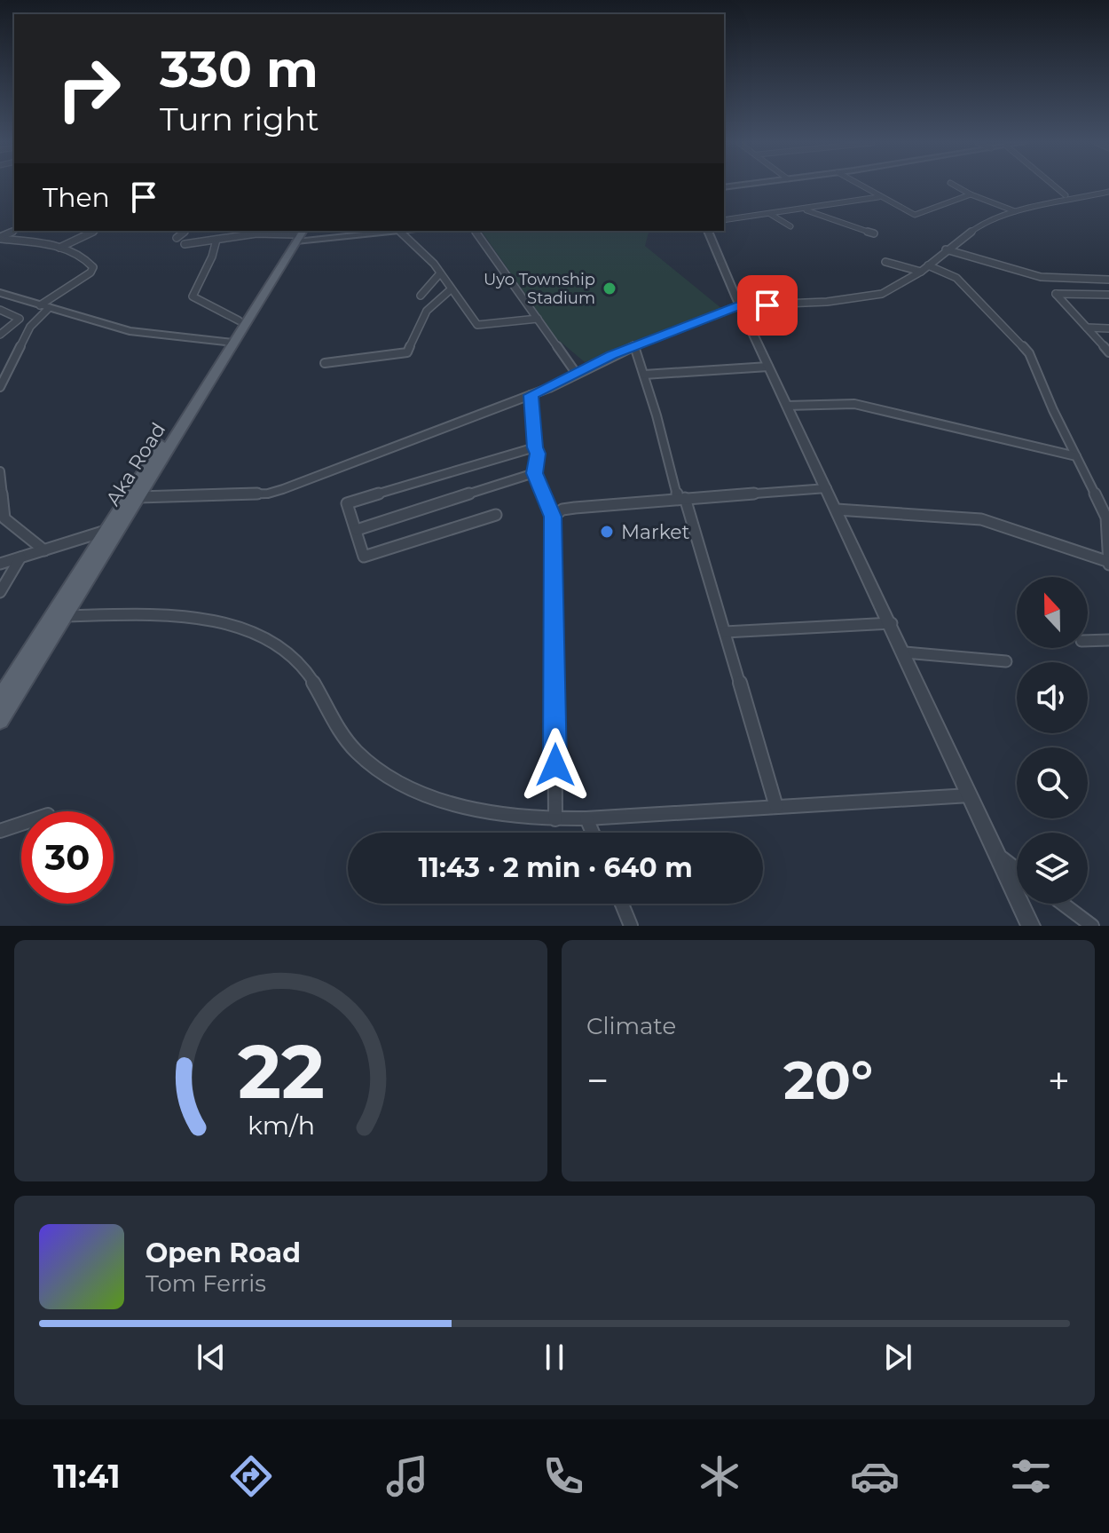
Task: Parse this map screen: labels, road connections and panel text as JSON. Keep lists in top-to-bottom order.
{
  "streets": {
    "main road": ["Aka Road"]
  },
  "places": ["Uyo Township Stadium", "Market"],
  "north": "top",
  "page": {
    "turn": ["330 m", "Turn right"],
    "then": "Then",
    "limit": "30",
    "trip": "11:43 · 2 min · 640 m",
    "tile": "Climate",
    "heat": ["−", "20°", "+"],
    "song": ["Open Road", "Tom Ferris"],
    "tabs": "11:41",
    "gauge": ["22", "km/h"]
  }
}
